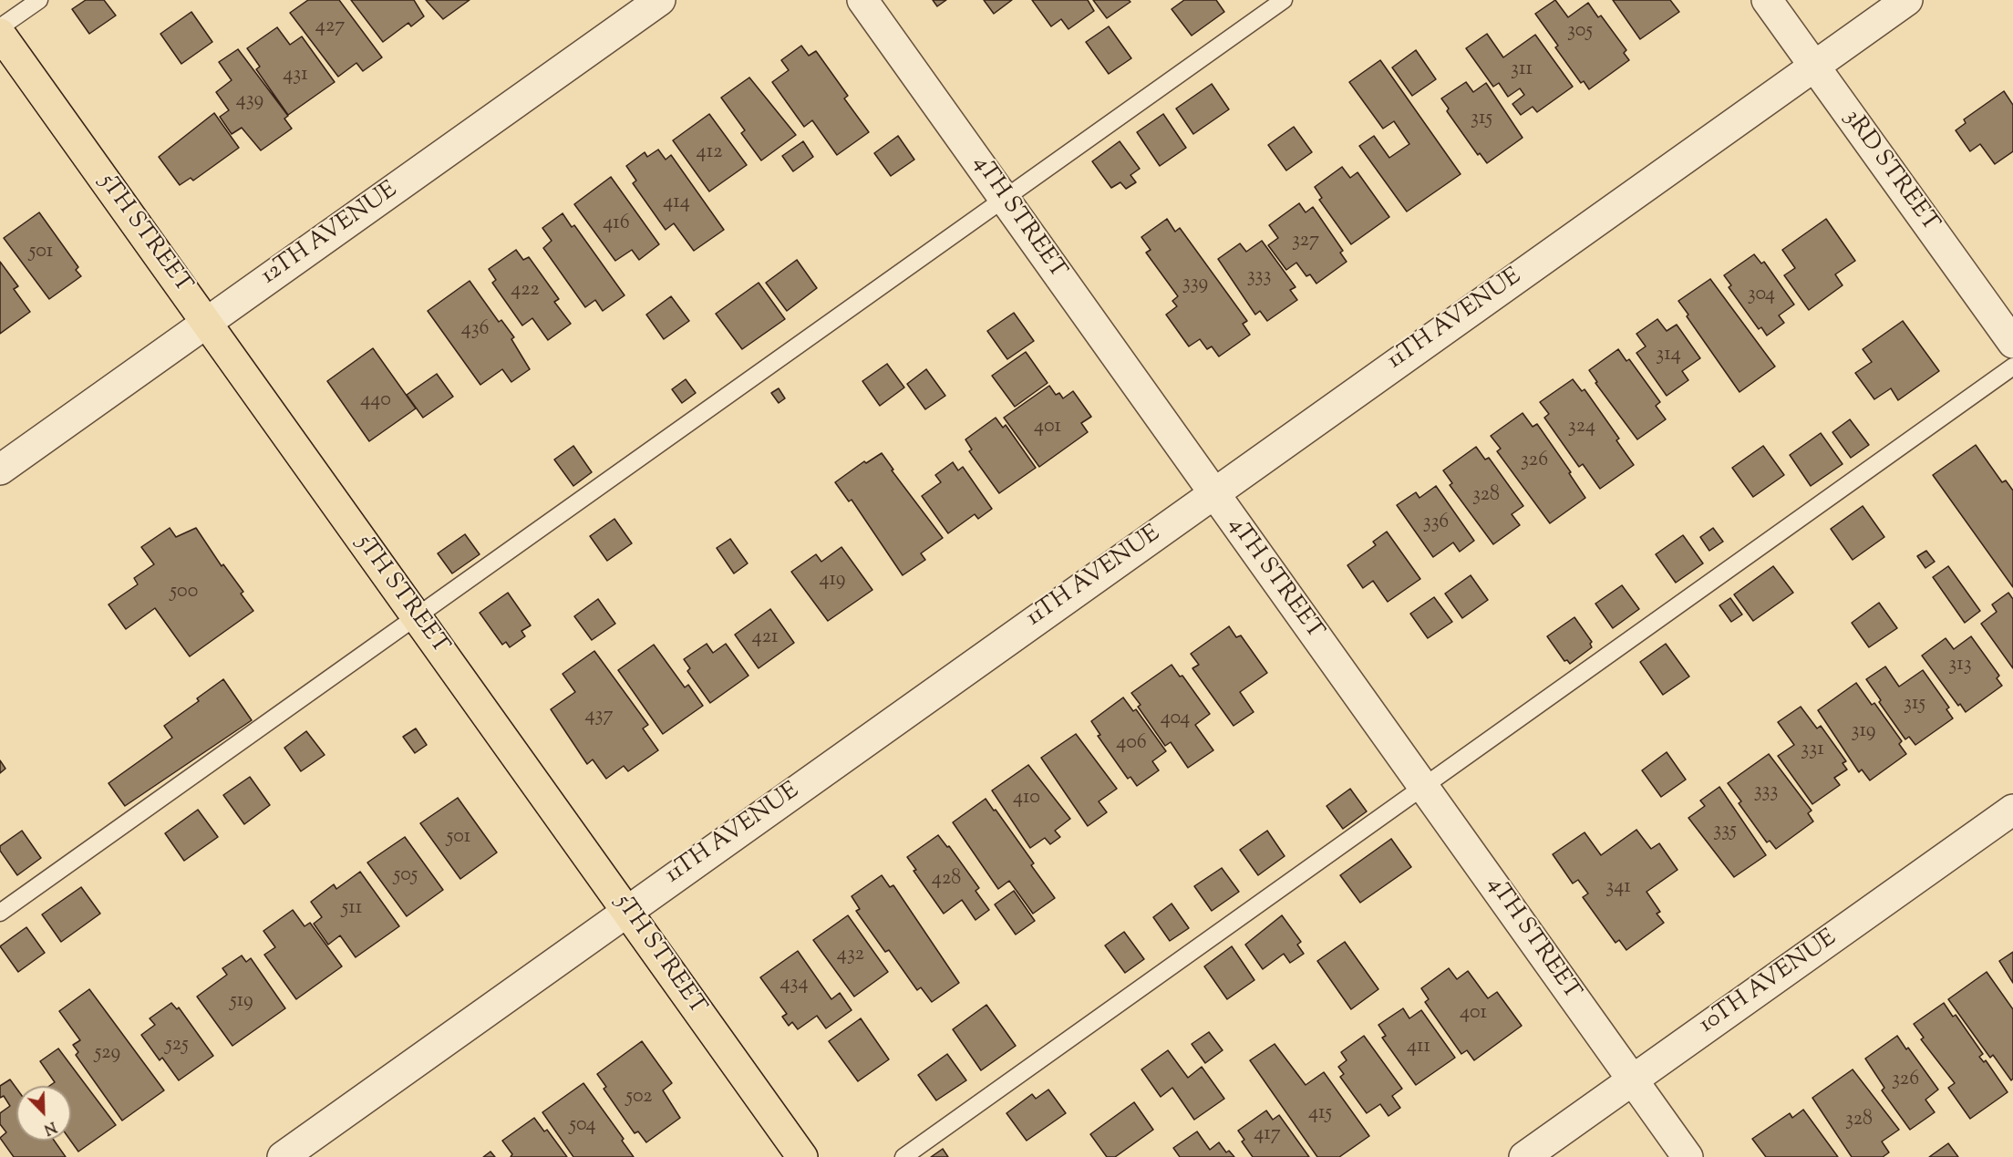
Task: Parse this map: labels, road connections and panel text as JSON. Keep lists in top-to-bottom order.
{
  "streets": {
    "main road": ["5TH STREET"],
    "street": [
      "3RD STREET",
      "4TH STREET",
      "12TH AVENUE",
      "11TH AVENUE",
      "10TH AVENUE"
    ]
  },
  "crossings": [
    ["3RD STREET", "11TH AVENUE"],
    ["4TH STREET", "11TH AVENUE"],
    ["4TH STREET", "10TH AVENUE"],
    ["5TH STREET", "12TH AVENUE"],
    ["5TH STREET", "11TH AVENUE"]
  ],
  "house_numbers": [
    "427",
    "305",
    "311",
    "431",
    "439",
    "315",
    "412",
    "414",
    "416",
    "327",
    "501",
    "333",
    "339",
    "422",
    "304",
    "436",
    "314",
    "440",
    "401",
    "324",
    "326",
    "328",
    "336",
    "419",
    "500",
    "421",
    "313",
    "315",
    "437",
    "404",
    "319",
    "406",
    "331",
    "333",
    "410",
    "335",
    "501",
    "505",
    "428",
    "341",
    "511",
    "432",
    "434",
    "519",
    "401",
    "525",
    "411",
    "529",
    "326",
    "502",
    "415",
    "328",
    "504",
    "417"
  ],
  "north": "bottom right"
}
